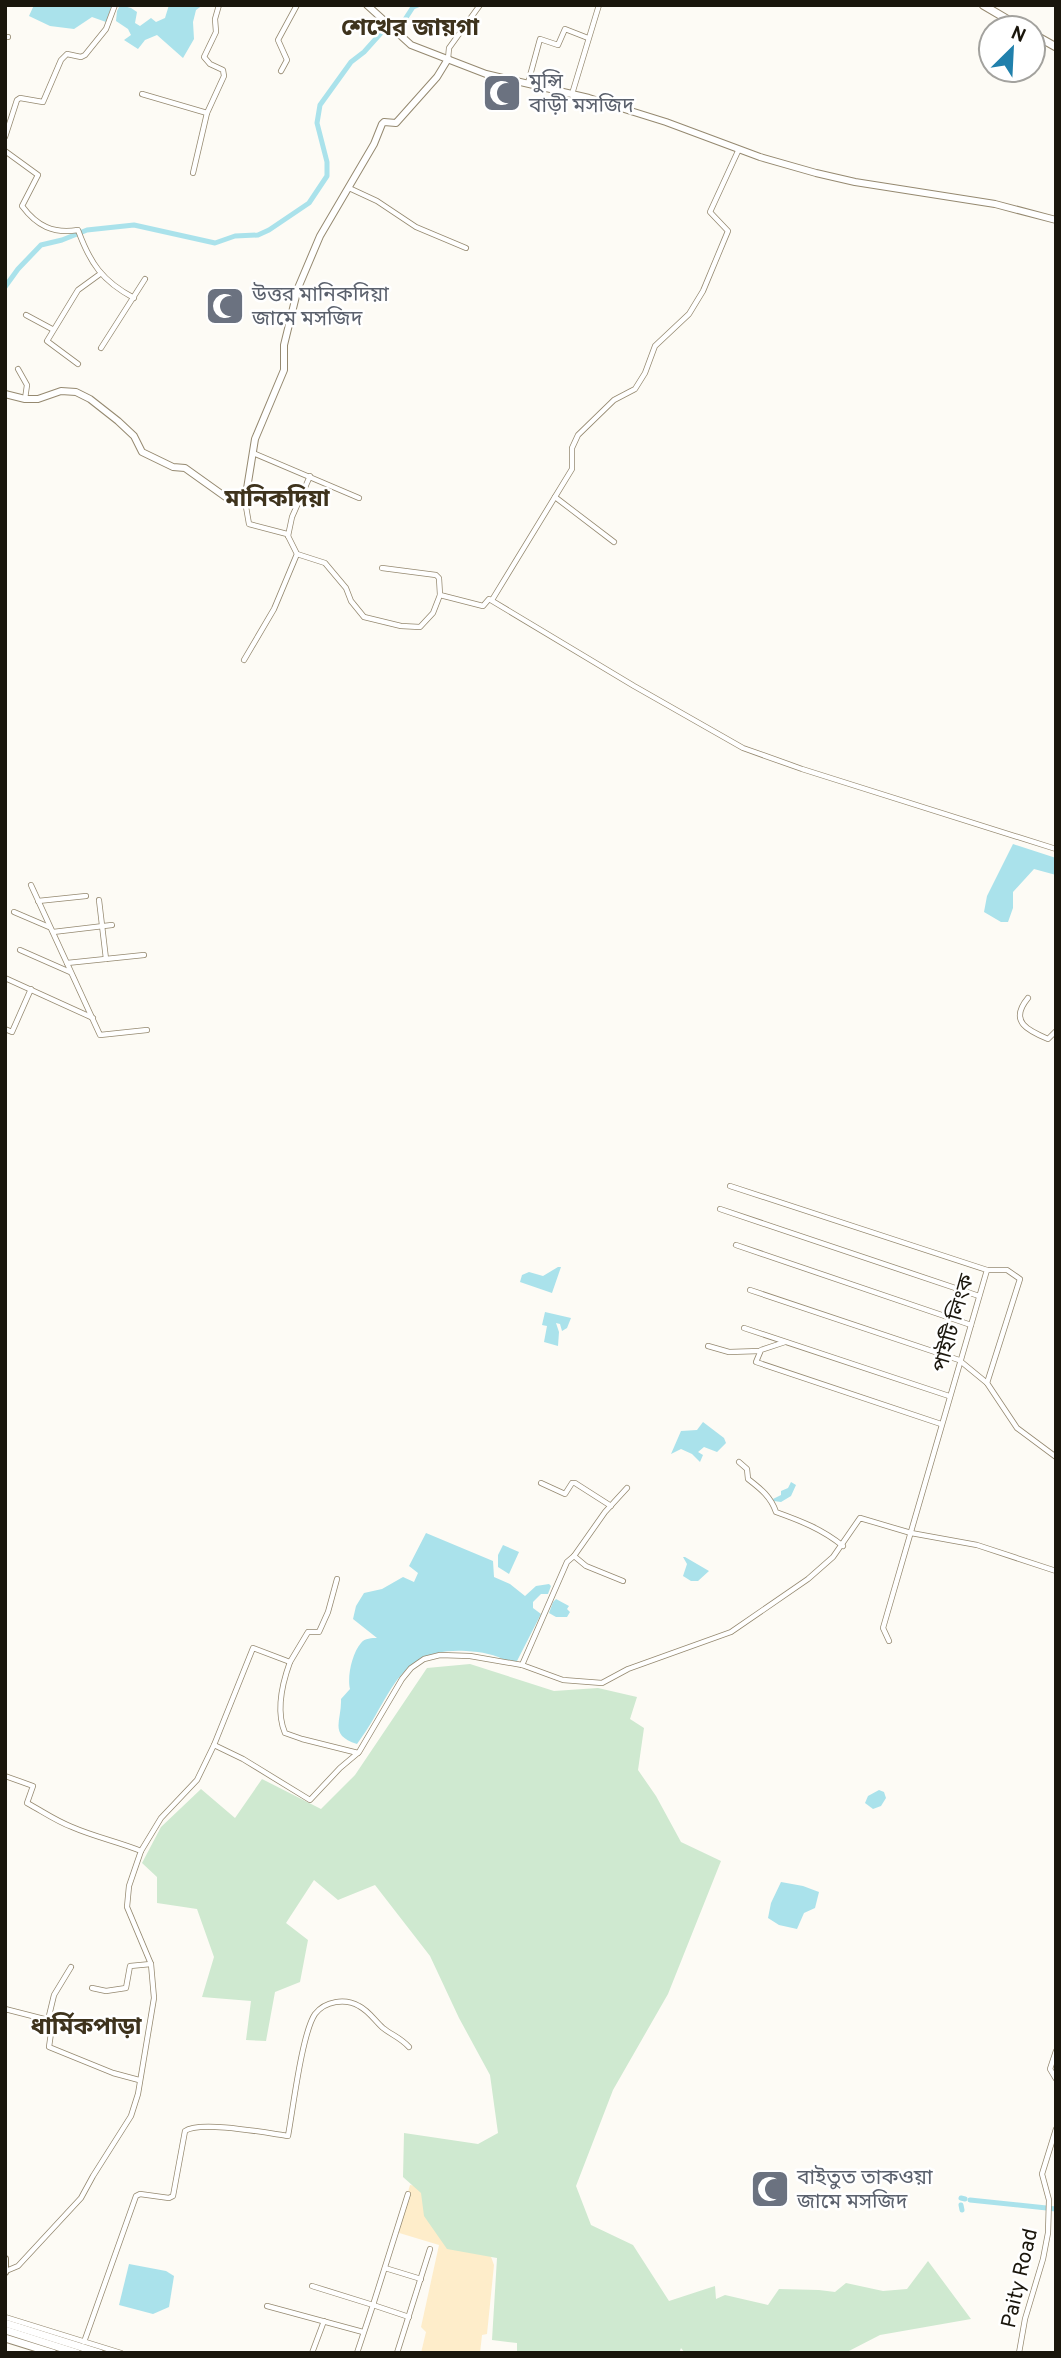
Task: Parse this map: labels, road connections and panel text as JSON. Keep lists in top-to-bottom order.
{
  "streets": {
    "street": ["পাইটি লিংক", "Paity Road"]
  },
  "districts": ["শেখের জায়গা", "মানিকদিয়া", "ধার্মিকপাড়া"],
  "places": {
    "mosque": ["মুন্সি বাড়ী মসজিদ", "উত্তর মানিকদিয়া জামে মসজিদ", "বাইতুত তাকওয়া জামে মসজিদ"]
  },
  "north": "top right"
}
